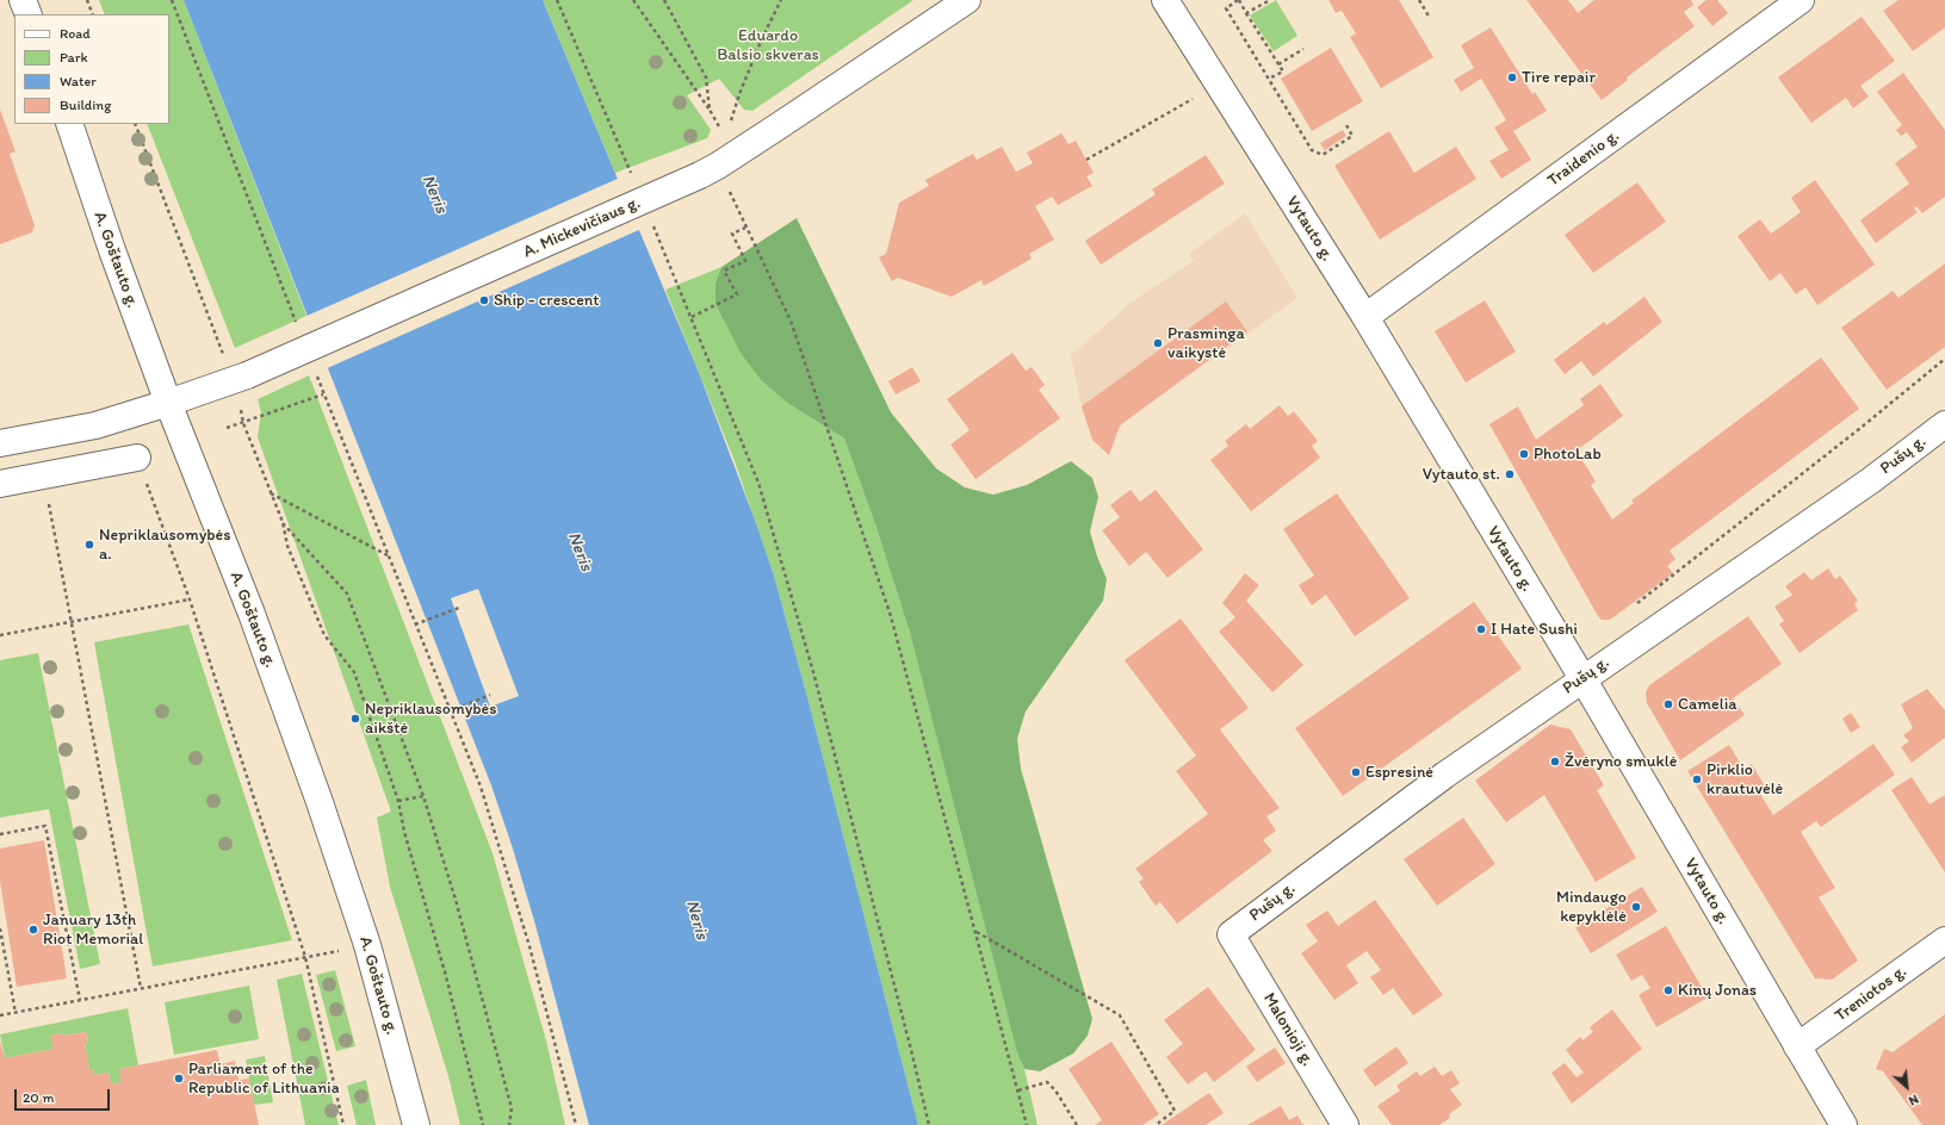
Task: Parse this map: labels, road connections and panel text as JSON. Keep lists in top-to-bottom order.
{
  "streets": {
    "street": [
      "Traidenio g.",
      "A. Mickevičiaus g.",
      "Vytauto g.",
      "A. Goštauto g.",
      "Pušų g.",
      "Treniotos g.",
      "Malonioji g."
    ]
  },
  "crossings": [
    ["Traidenio g.", "Vytauto g."],
    ["A. Mickevičiaus g.", "A. Goštauto g."],
    ["Vytauto g.", "Pušų g."],
    ["Vytauto g.", "Treniotos g."],
    ["Pušų g.", "Malonioji g."]
  ],
  "water": ["Neris"],
  "parks": ["Eduardo Balsio skveras"],
  "places": [
    "Tire repair",
    "Ship - crescent",
    "Prasminga vaikystė",
    "PhotoLab",
    "Vytauto st.",
    "Nepriklausomybės a.",
    "I Hate Sushi",
    "Camelia",
    "Nepriklausomybės aikštė",
    "Žvėryno smuklė",
    "Espresinė",
    "Pirklio krautuvėlė",
    "Mindaugo kepyklėlė",
    "January 13th Riot Memorial",
    "Kinų Jonas",
    "Parliament of the Republic of Lithuania"
  ],
  "legend": [
    "Road",
    "Park",
    "Water",
    "Building"
  ],
  "scale_bar": "20 m",
  "north": "bottom right"
}
